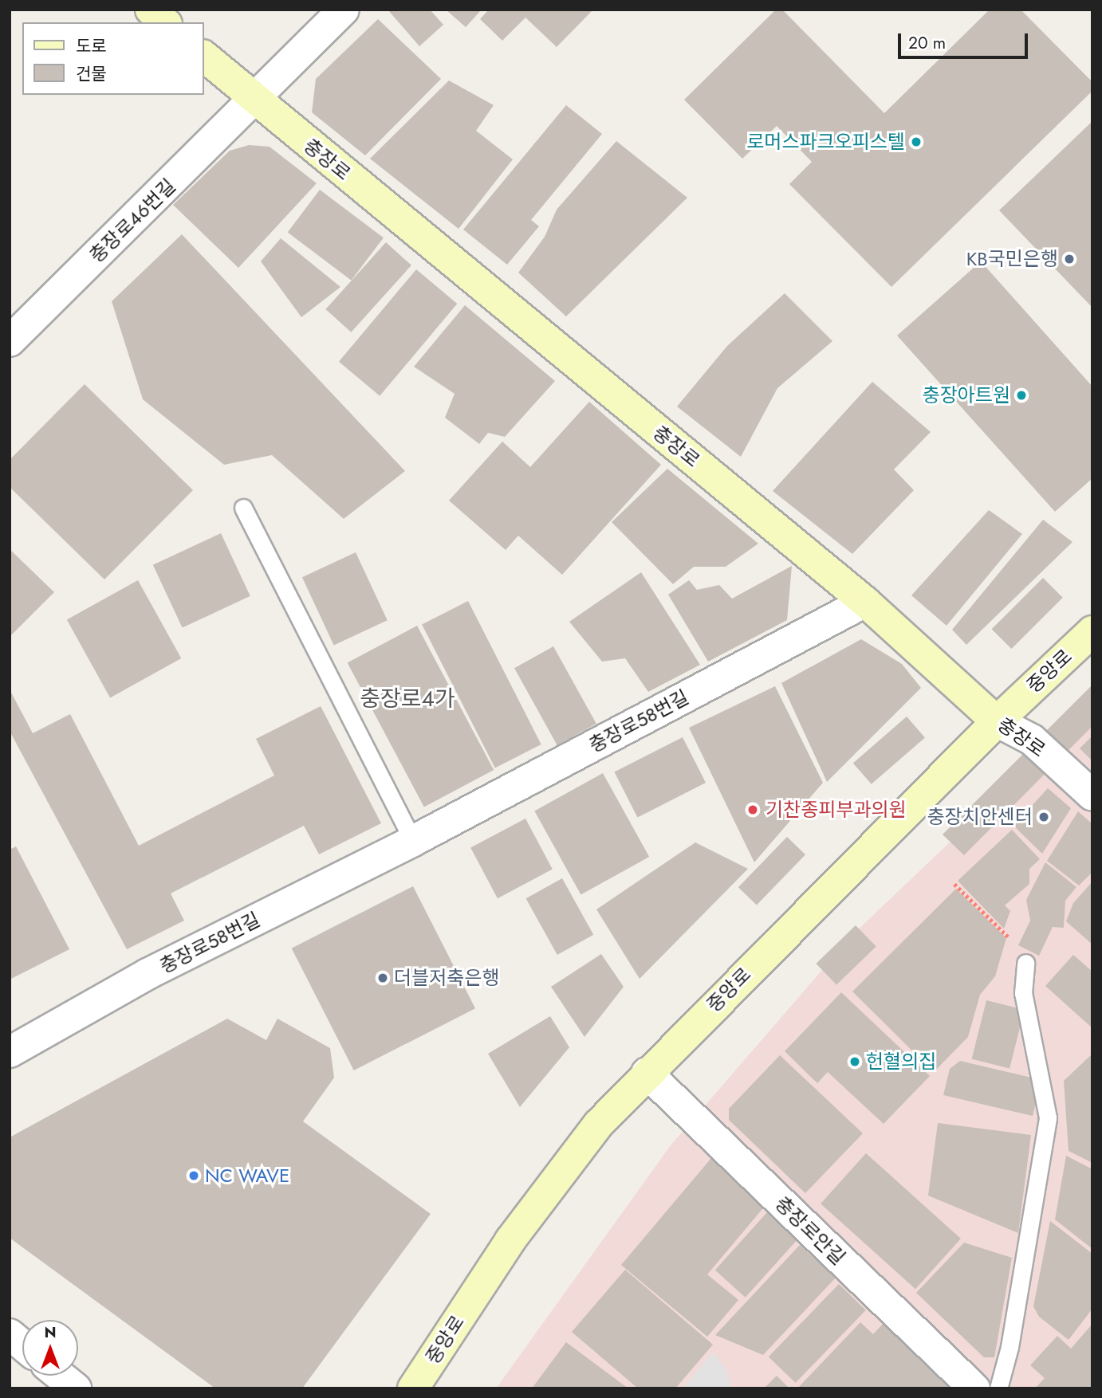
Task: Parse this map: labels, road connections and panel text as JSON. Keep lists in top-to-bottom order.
{
  "streets": {
    "street": [
      "충장로",
      "충장로46번길",
      "중앙로",
      "충장로58번길",
      "충장로안길"
    ]
  },
  "crossings": [
    ["충장로", "충장로46번길"],
    ["충장로", "중앙로"],
    ["충장로", "충장로58번길"],
    ["중앙로", "충장로안길"]
  ],
  "districts": ["충장로4가"],
  "places": [
    "로머스파크오피스텔",
    "KB국민은행",
    "충장아트원",
    "기찬종피부과의원",
    "충장치안센터",
    "더블저축은행",
    "헌혈의집",
    "NC WAVE"
  ],
  "legend": ["도로", "건물"],
  "scale_bar": "20 m",
  "north": "top"
}
